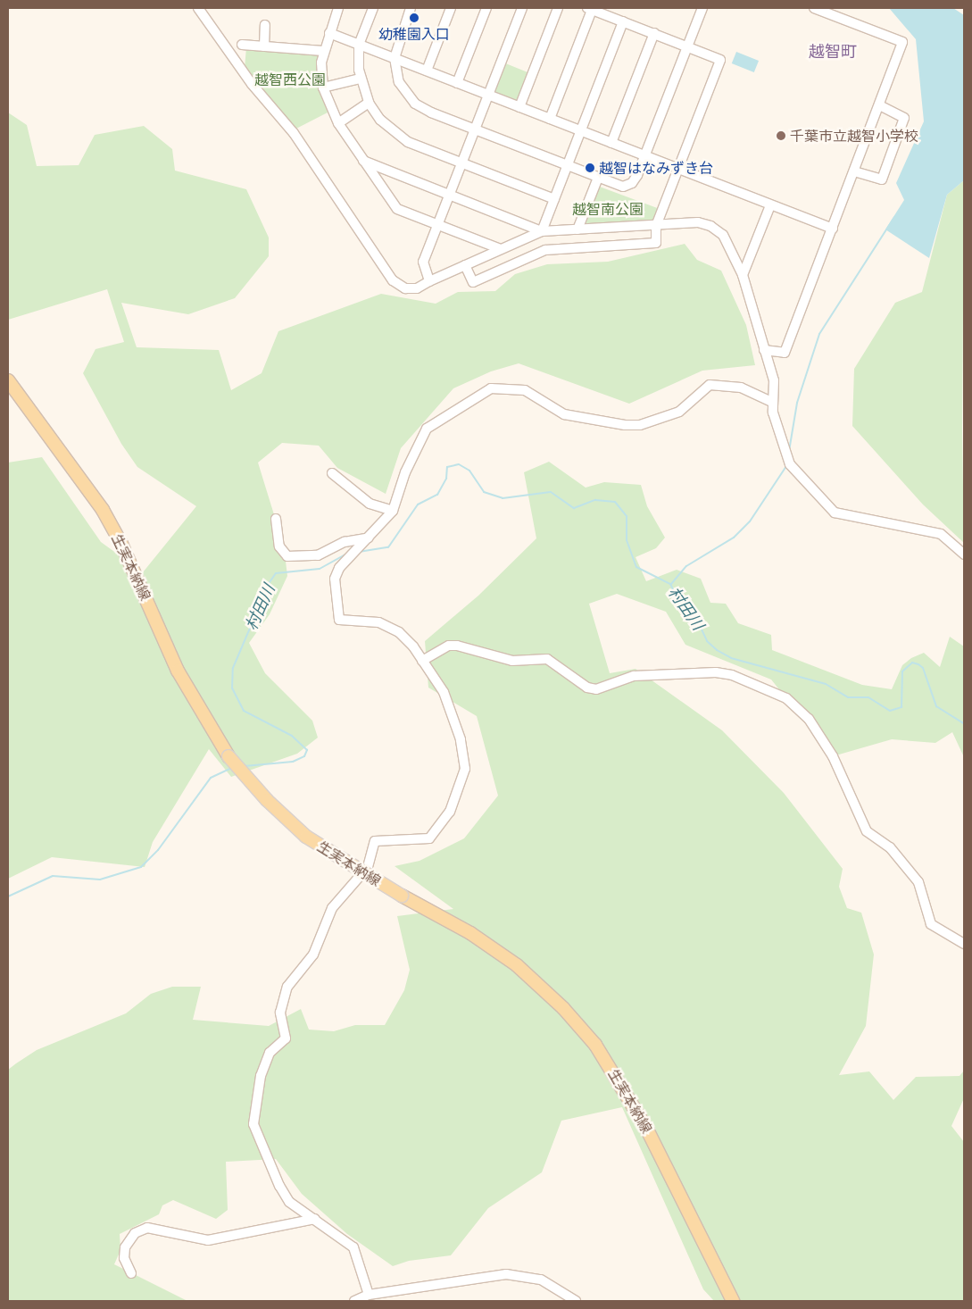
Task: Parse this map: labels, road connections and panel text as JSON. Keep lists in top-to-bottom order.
{
  "streets": {
    "main road": ["生実本納線"]
  },
  "districts": ["越智町"],
  "water": ["村田川"],
  "parks": ["越智西公園", "越智南公園"],
  "places": ["幼稚園入口", "千葉市立越智小学校", "越智はなみずき台"]
}
